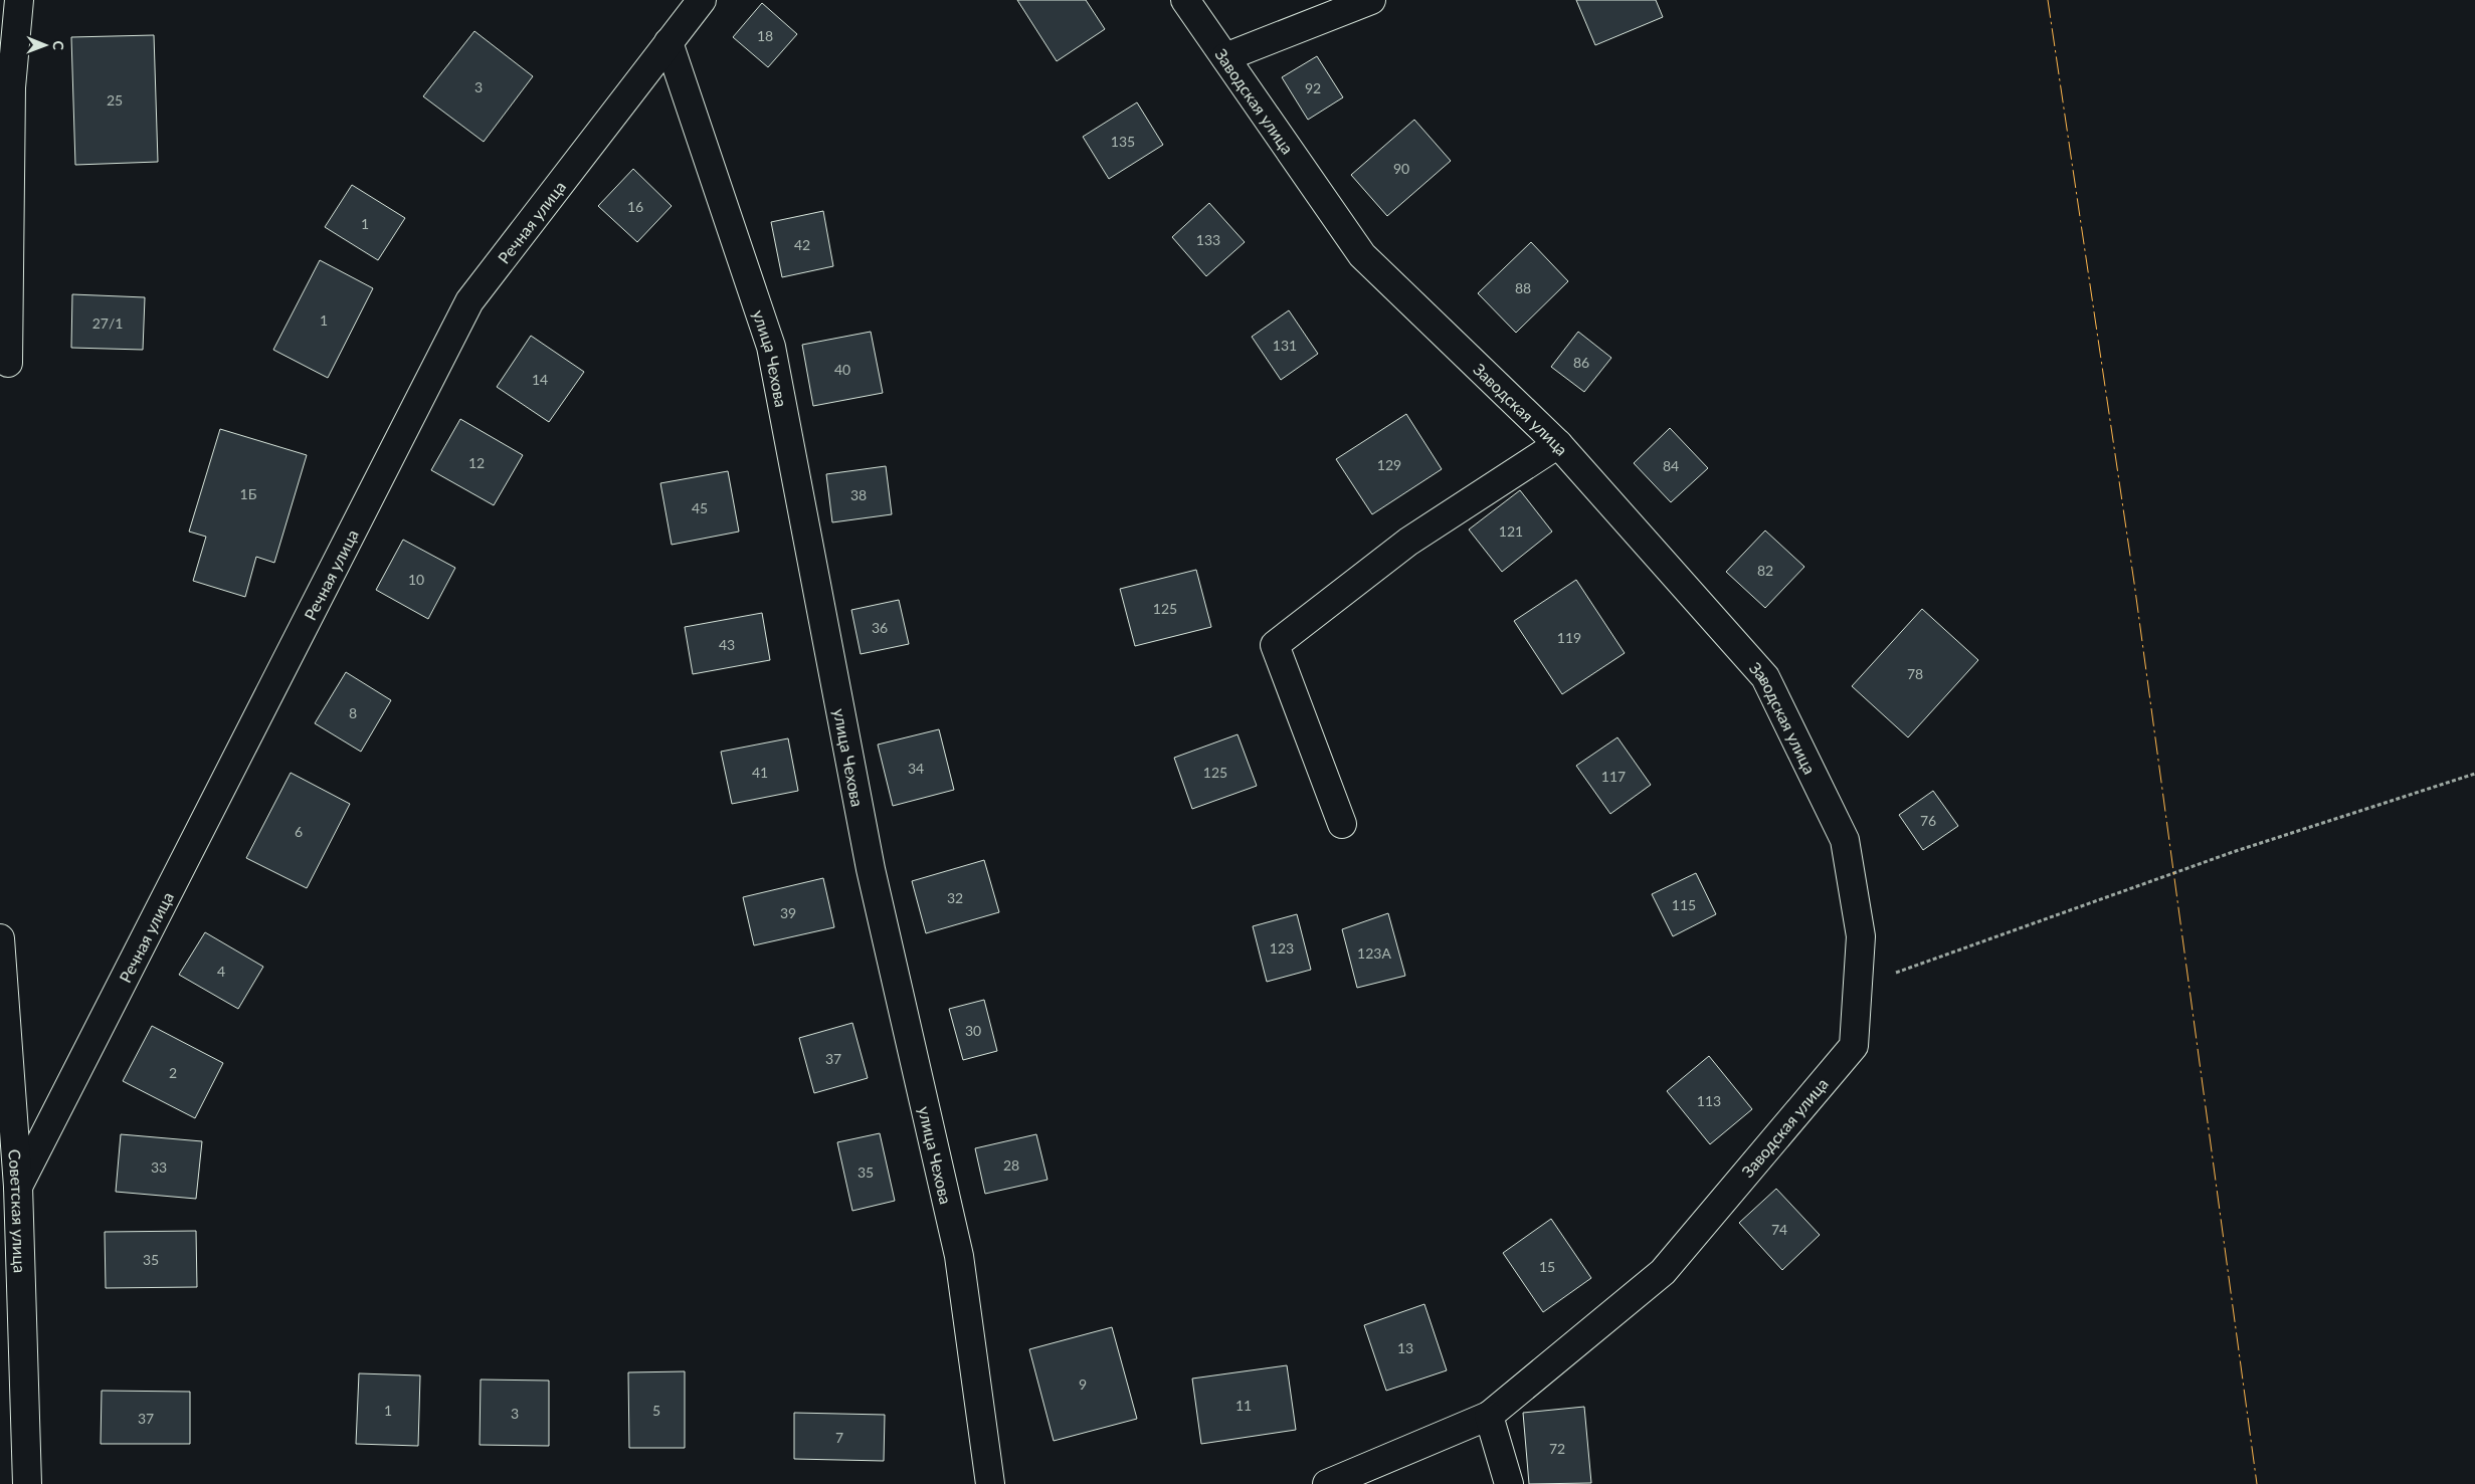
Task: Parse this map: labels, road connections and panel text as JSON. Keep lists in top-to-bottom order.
{
  "streets": {
    "street": [
      "Заводская улица",
      "Речная улица",
      "улица Чехова",
      "Советская улица"
    ]
  },
  "crossings": [
    ["Речная улица", "улица Чехова"],
    ["Речная улица", "Советская улица"]
  ],
  "house_numbers": [
    "18",
    "3",
    "92",
    "25",
    "135",
    "90",
    "16",
    "1",
    "133",
    "42",
    "88",
    "1",
    "27/1",
    "131",
    "86",
    "40",
    "14",
    "12",
    "129",
    "84",
    "1Б",
    "38",
    "45",
    "121",
    "82",
    "10",
    "125",
    "36",
    "119",
    "43",
    "78",
    "8",
    "34",
    "41",
    "125",
    "117",
    "76",
    "6",
    "32",
    "115",
    "39",
    "123",
    "123А",
    "4",
    "30",
    "37",
    "2",
    "113",
    "28",
    "33",
    "35",
    "74",
    "35",
    "15",
    "13",
    "9",
    "11",
    "1",
    "5",
    "3",
    "37",
    "7",
    "72"
  ],
  "north": "right"
}
